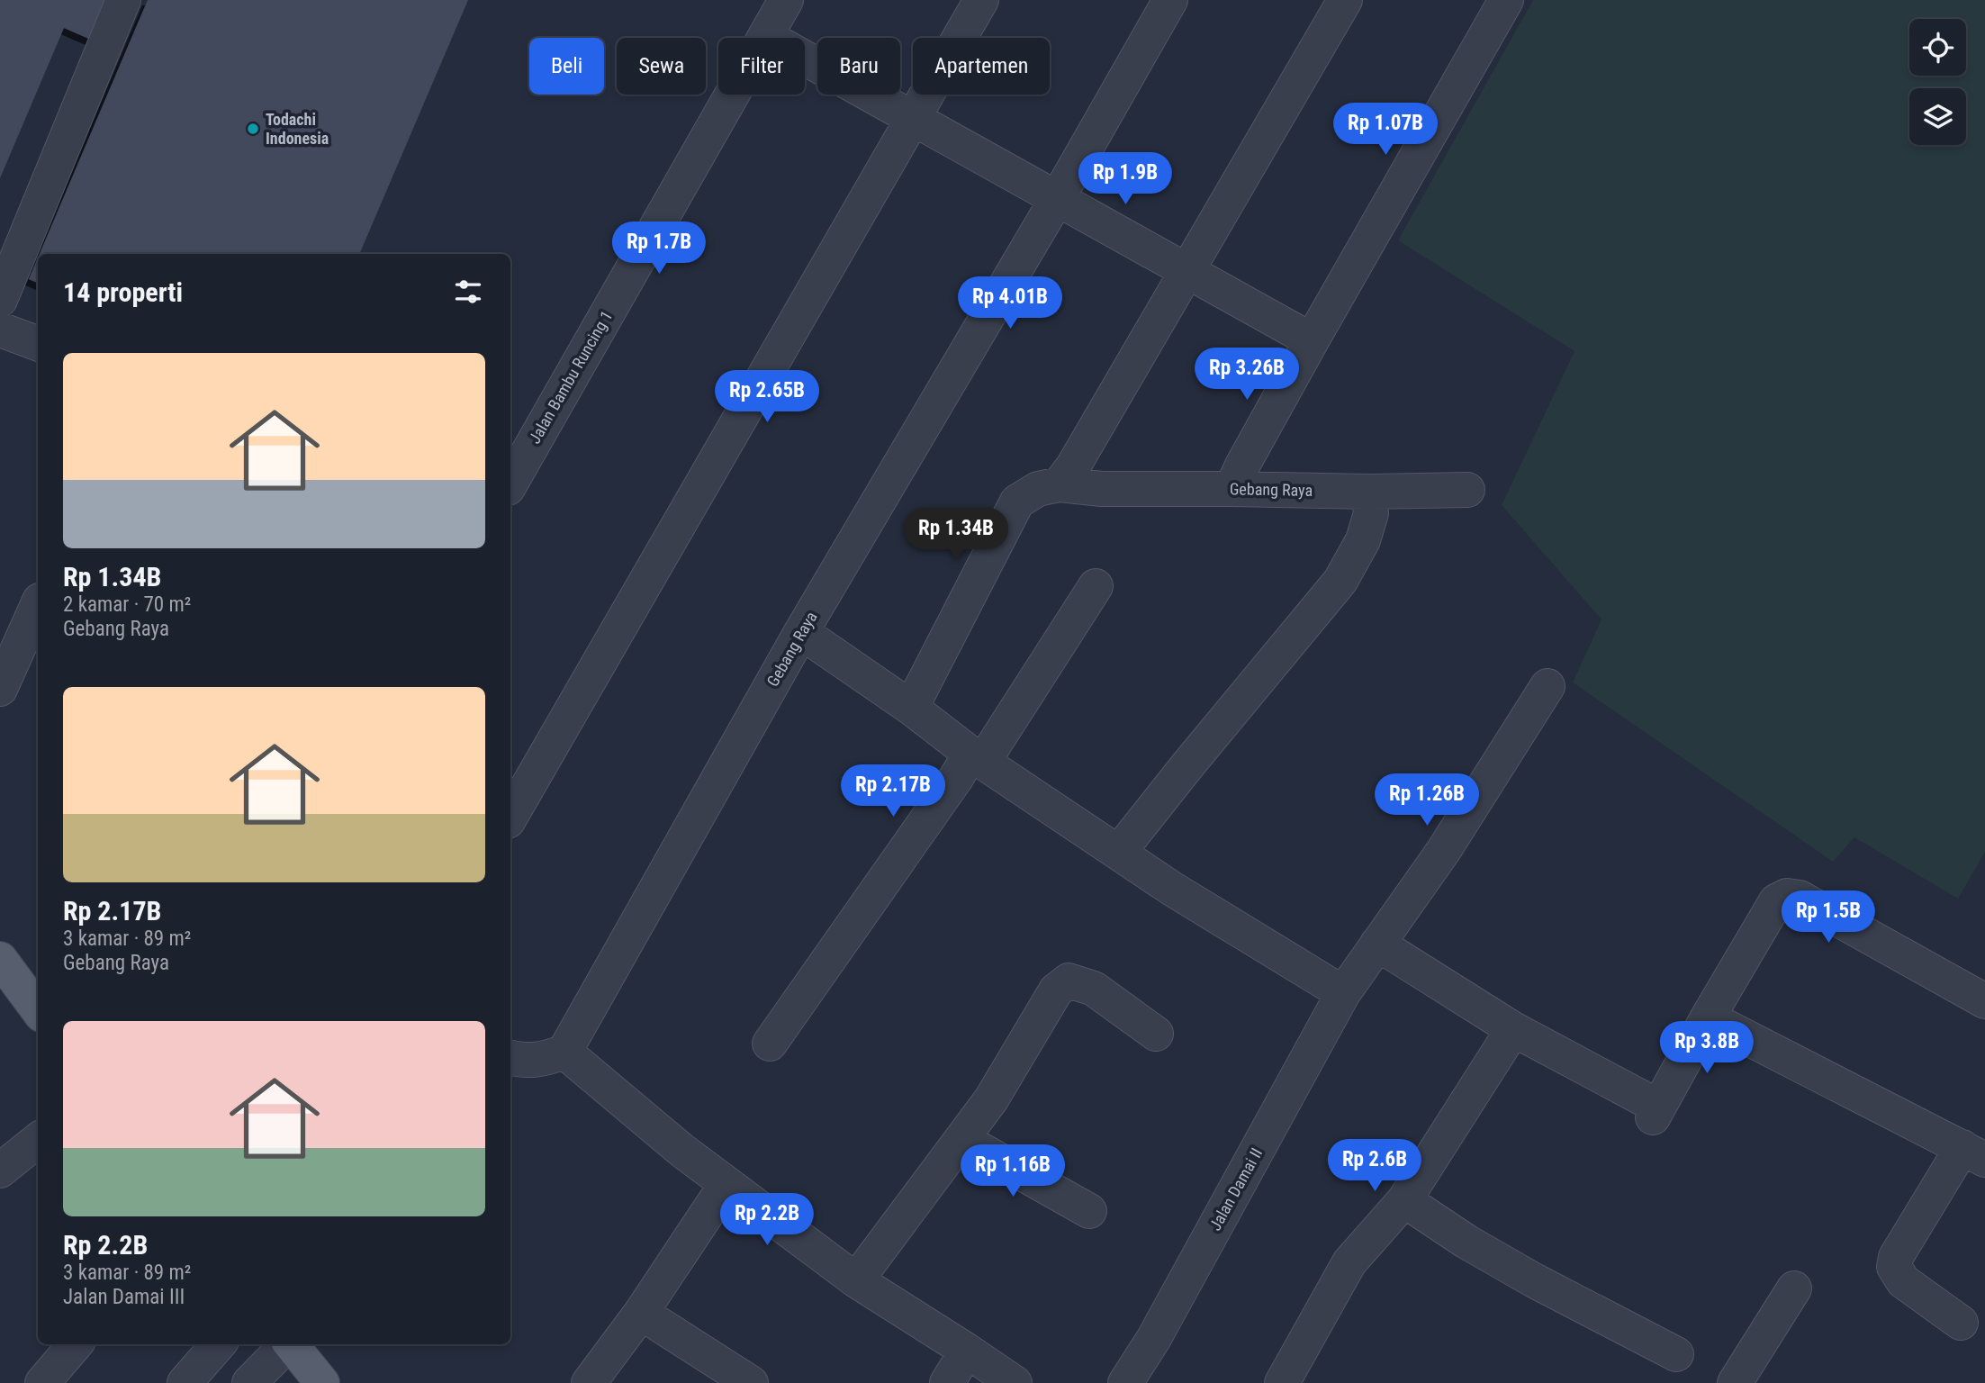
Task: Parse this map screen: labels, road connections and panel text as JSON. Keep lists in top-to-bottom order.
{
  "streets": {
    "street": ["Jalan Bambu Runcing 1", "Gebang Raya", "Jalan Damai II"]
  },
  "places": ["Todachi Indonesia"],
  "page": {
    "chip": [
      "Beli",
      "Sewa",
      "Filter",
      "Baru",
      "Apartemen"
    ],
    "price": [
      "Rp 1.07B",
      "Rp 1.9B",
      "Rp 1.7B",
      "Rp 4.01B",
      "Rp 3.26B",
      "Rp 2.65B",
      "Rp 1.34B",
      "Rp 2.17B",
      "Rp 1.26B",
      "Rp 1.5B",
      "Rp 3.8B",
      "Rp 2.6B",
      "Rp 1.16B",
      "Rp 2.2B"
    ],
    "heading": "14 properti",
    "list": [
      {
        "name": "Rp 1.34B",
        "note": "2 kamar · 70 m² · Gebang Raya"
      },
      {
        "name": "Rp 2.17B",
        "note": "3 kamar · 89 m² · Gebang Raya"
      },
      {
        "name": "Rp 2.2B",
        "note": "3 kamar · 89 m² · Jalan Damai III"
      }
    ]
  }
}
